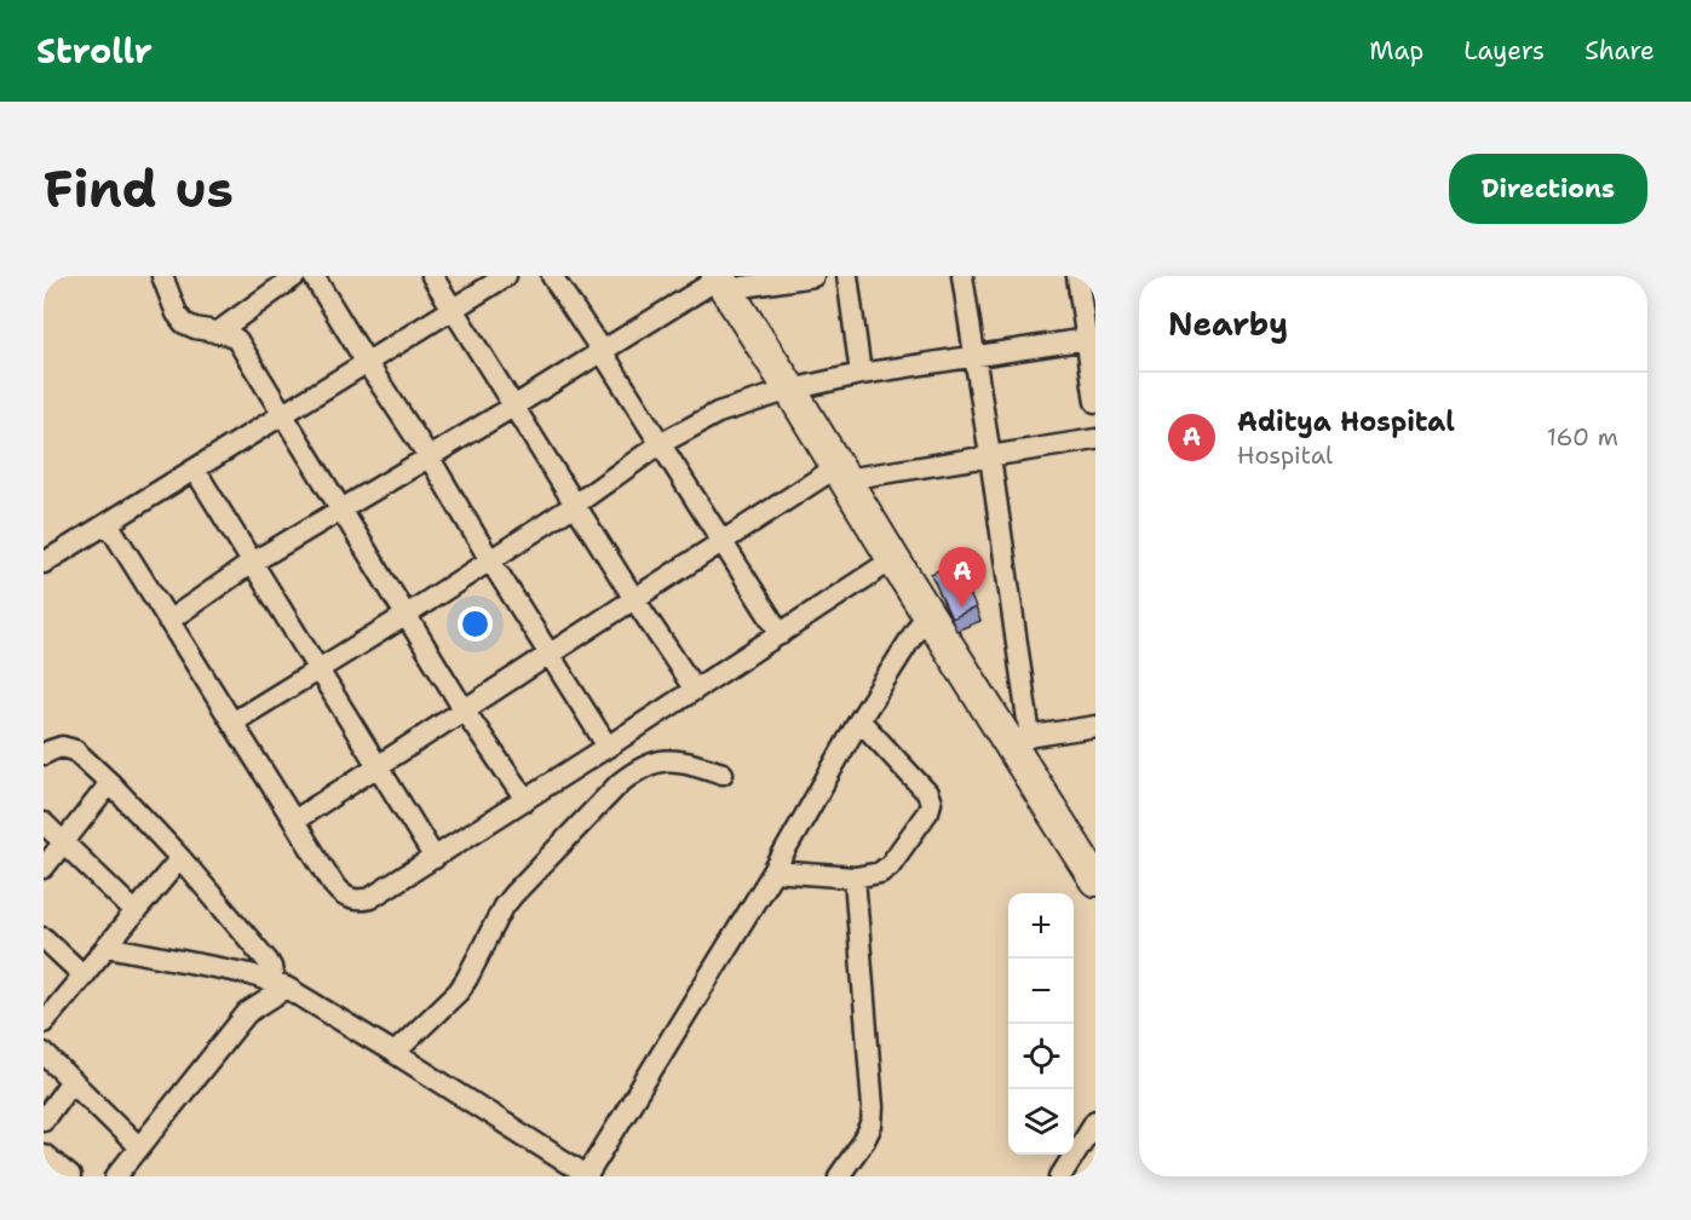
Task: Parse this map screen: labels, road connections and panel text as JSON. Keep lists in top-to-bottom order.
{
  "page": {
    "header": "Strollr",
    "nav": ["Map", "Layers", "Share"],
    "buttons": "Directions",
    "title": "Find us",
    "heading": "Nearby",
    "list": [
      {
        "mark": "A",
        "name": "Aditya Hospital",
        "note": "Hospital",
        "value": "160 m"
      }
    ],
    "pins": "A",
    "map_buttons": ["+", "−"]
  }
}
